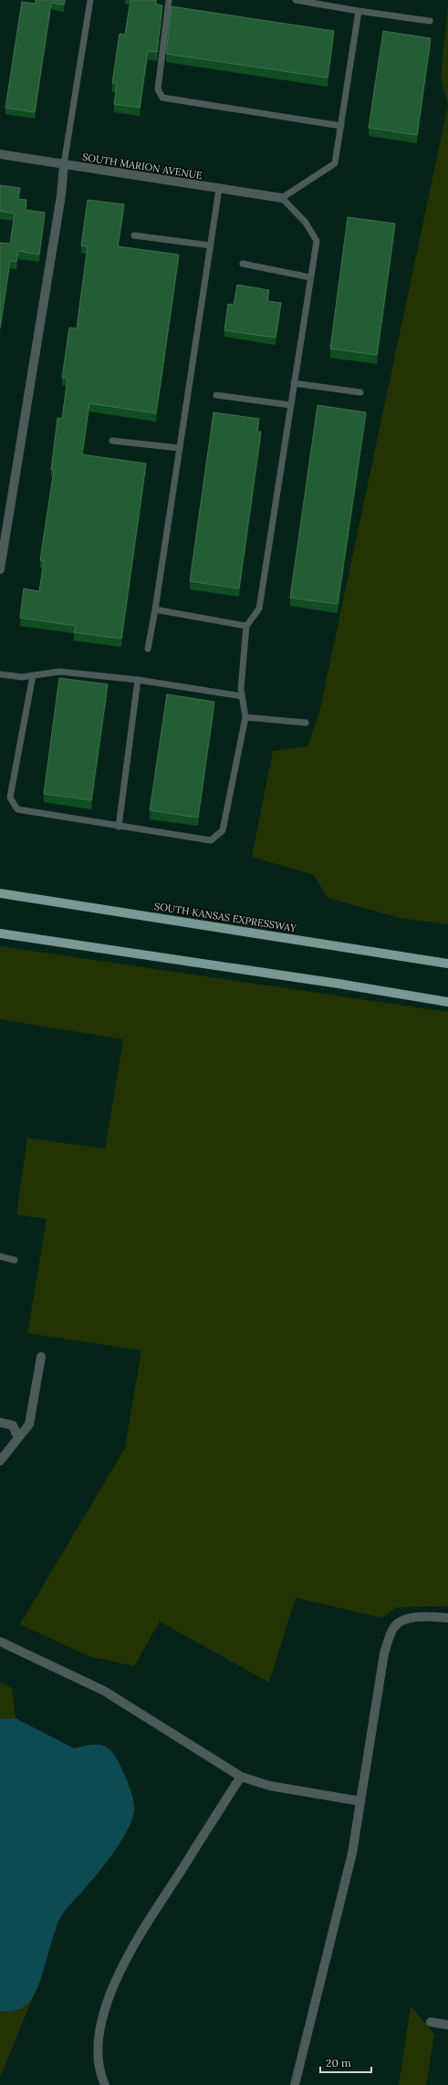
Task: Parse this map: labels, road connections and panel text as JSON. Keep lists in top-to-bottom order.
{
  "streets": {
    "main road": ["SOUTH KANSAS EXPRESSWAY"],
    "street": ["SOUTH MARION AVENUE"]
  },
  "scale_bar": "20 m"
}
